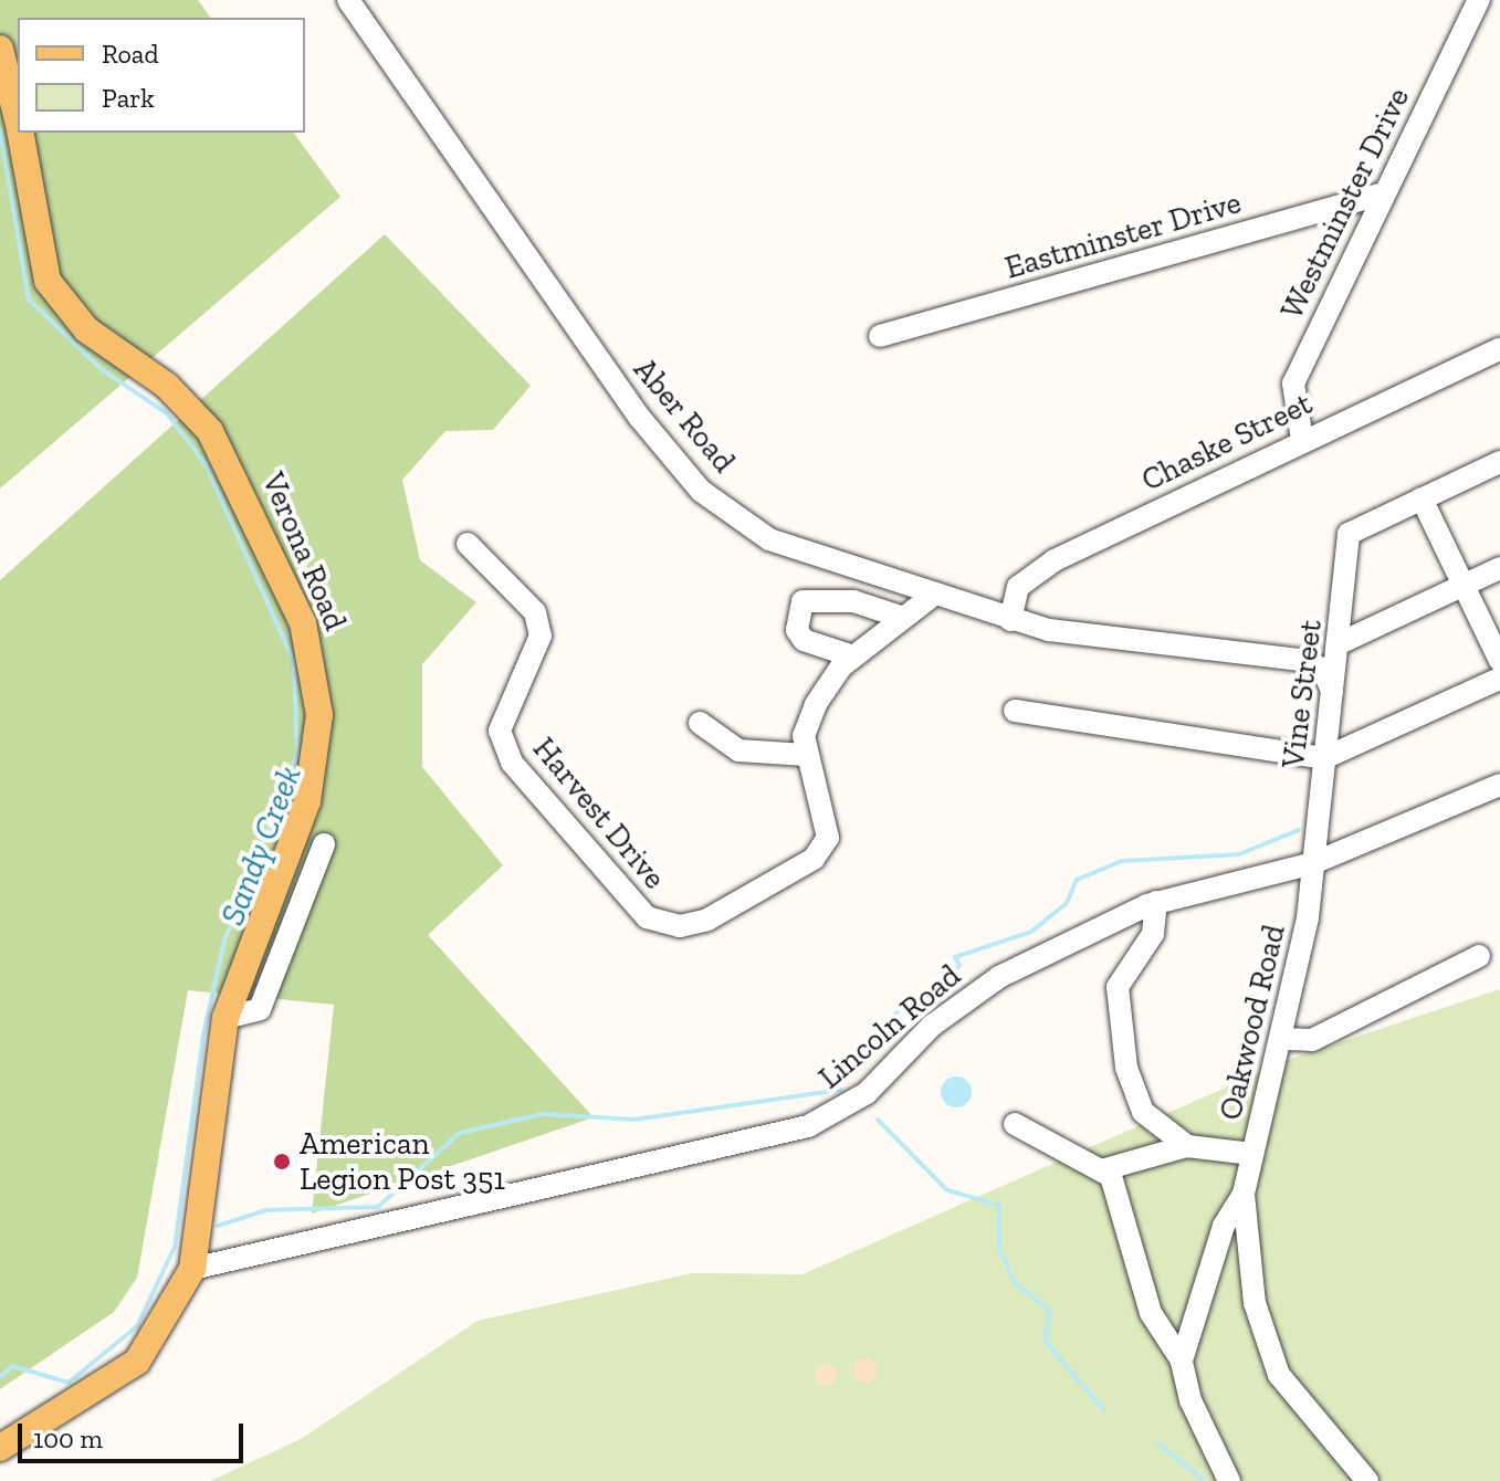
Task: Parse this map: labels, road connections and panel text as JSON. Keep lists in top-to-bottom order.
{
  "streets": {
    "main road": ["Verona Road"],
    "street": [
      "Westminster Drive",
      "Eastminster Drive",
      "Aber Road",
      "Chaske Street",
      "Vine Street",
      "Harvest Drive",
      "Oakwood Road",
      "Lincoln Road"
    ]
  },
  "crossings": [
    ["Westminster Drive", "Eastminster Drive"],
    ["Westminster Drive", "Chaske Street"],
    ["Aber Road", "Chaske Street"],
    ["Aber Road", "Vine Street"],
    ["Aber Road", "Harvest Drive"],
    ["Verona Road", "Lincoln Road"],
    ["Vine Street", "Oakwood Road"],
    ["Vine Street", "Lincoln Road"],
    ["Oakwood Road", "Lincoln Road"]
  ],
  "water": ["Sandy Creek"],
  "places": ["American Legion Post 351"],
  "legend": ["Road", "Park"],
  "scale_bar": "100 m"
}
